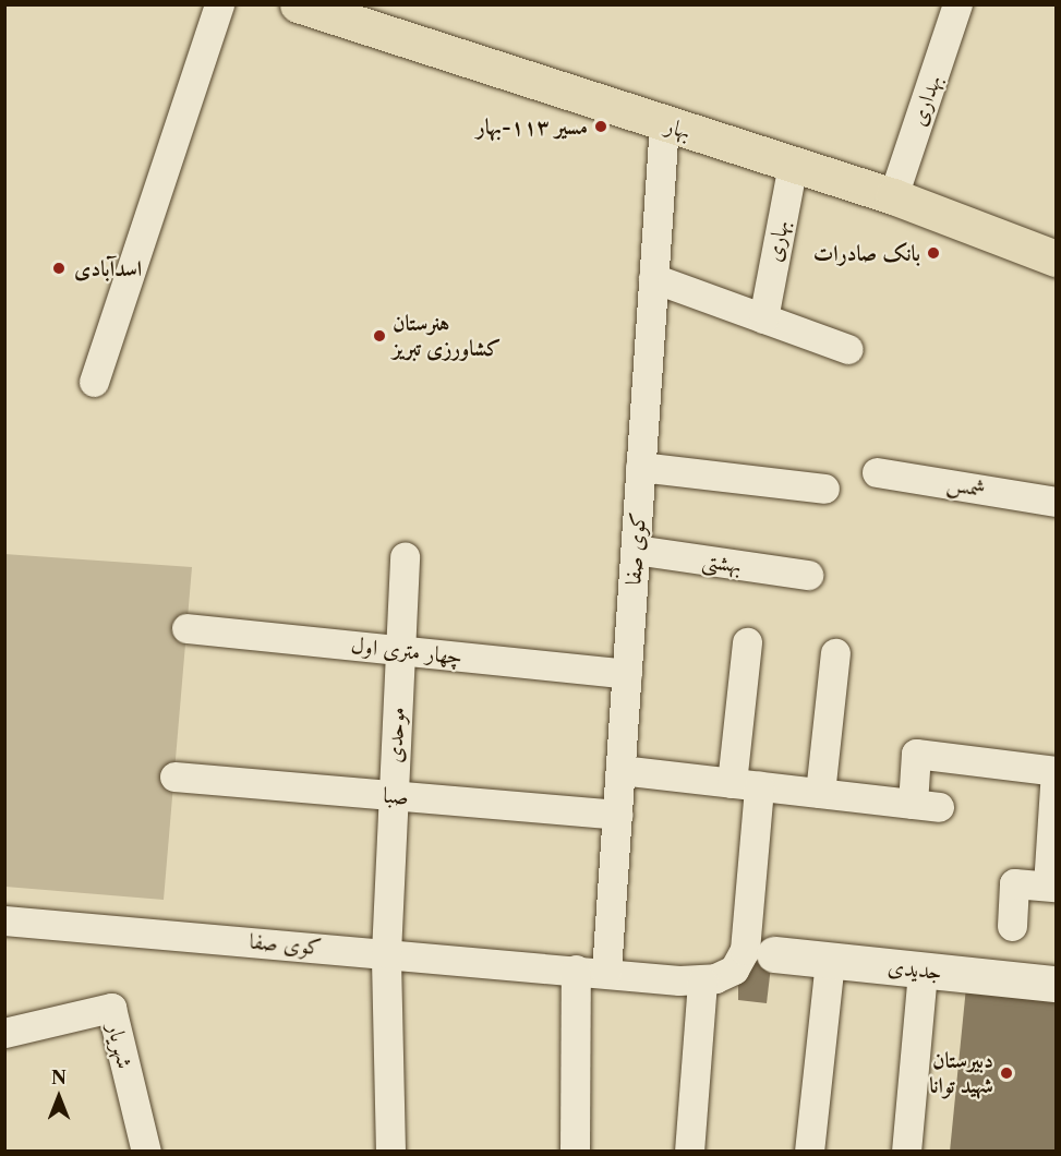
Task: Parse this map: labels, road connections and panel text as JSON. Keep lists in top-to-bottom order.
{
  "streets": {
    "main road": ["بهار"],
    "street": [
      "بهداری",
      "بهاری",
      "شمس",
      "کوی صفا",
      "بهشتی",
      "چهار متری اول",
      "موحدی",
      "صبا",
      "جدیدی",
      "شهریار"
    ]
  },
  "crossings": [
    ["بهداری", "بهار"],
    ["بهار", "بهاری"],
    ["بهار", "کوی صفا"],
    ["کوی صفا", "بهشتی"],
    ["کوی صفا", "چهار متری اول"],
    ["کوی صفا", "موحدی"],
    ["کوی صفا", "صبا"],
    ["چهار متری اول", "موحدی"],
    ["موحدی", "صبا"]
  ],
  "places": [
    "مسیر ۱۱۳-بهار",
    "بانک صادرات",
    "اسدآبادی",
    "هنرستان کشاورزی تبریز",
    "دبیرستان شهید توانا"
  ],
  "north": "top"
}
